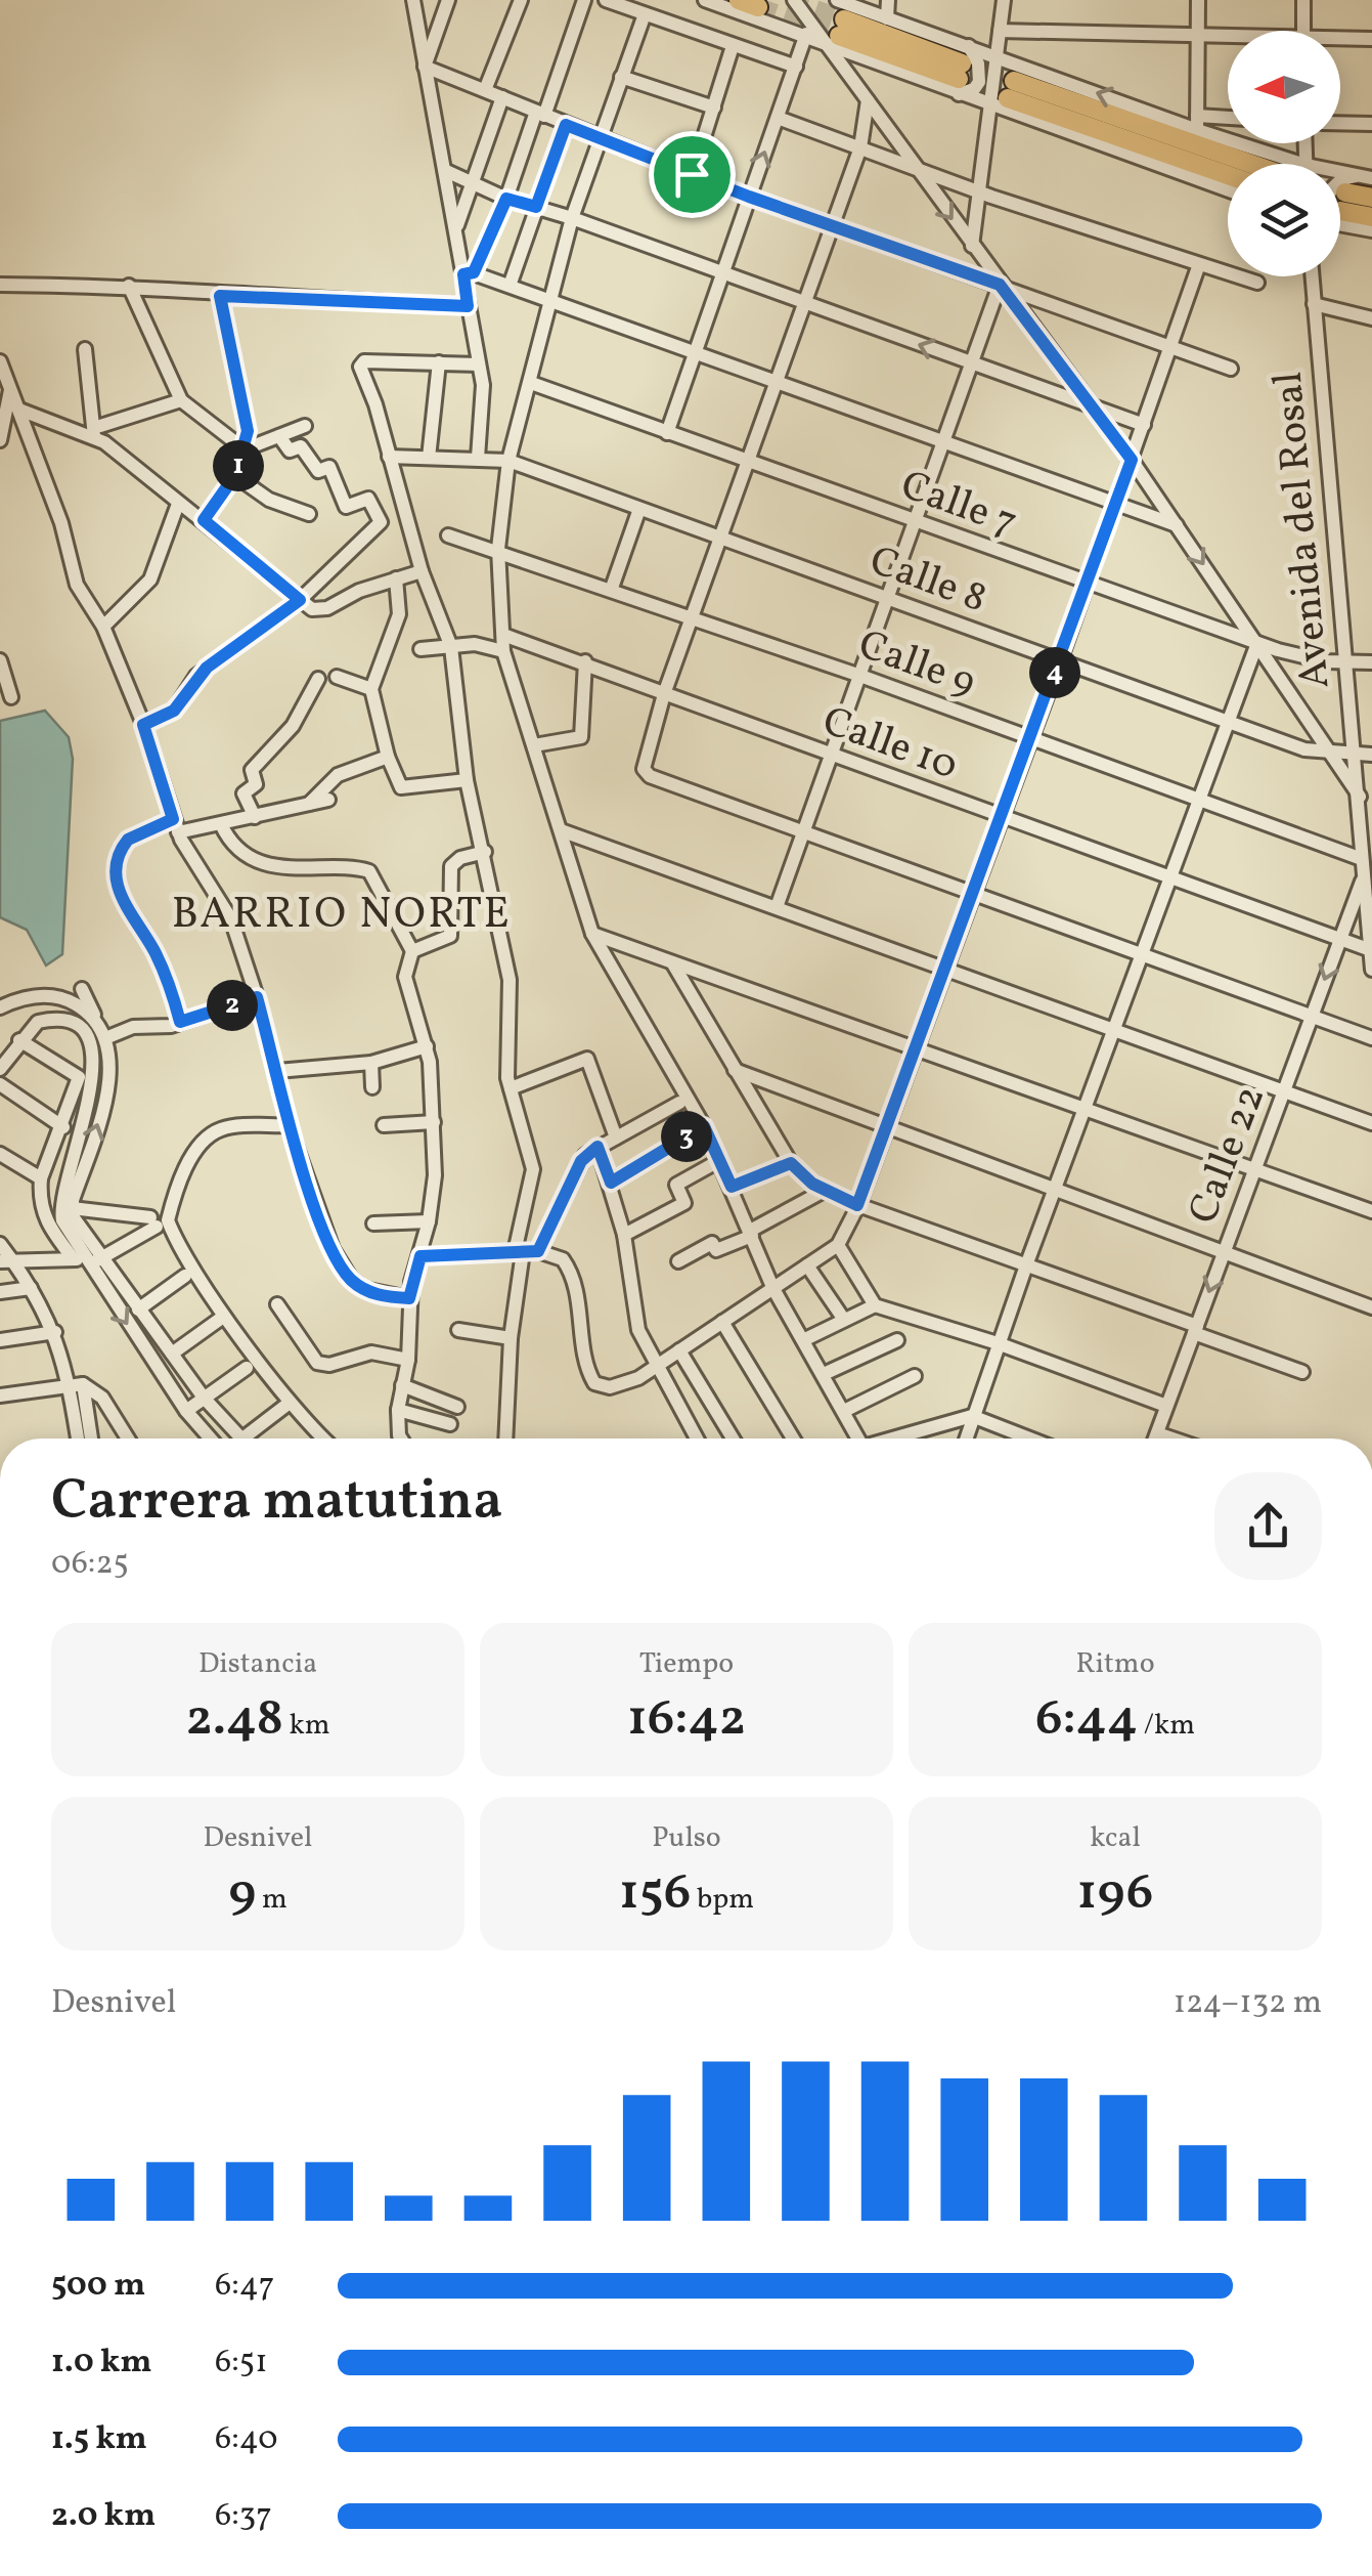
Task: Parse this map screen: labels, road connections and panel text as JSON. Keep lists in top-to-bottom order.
{
  "streets": {
    "street": [
      "Calle 7",
      "Avenida del Rosal",
      "Calle 8",
      "Calle 9",
      "Calle 10",
      "Calle 22"
    ]
  },
  "crossings": [
    ["Calle 7", "Avenida del Rosal"],
    ["Avenida del Rosal", "Calle 8"],
    ["Avenida del Rosal", "Calle 9"],
    ["Avenida del Rosal", "Calle 10"],
    ["Avenida del Rosal", "Calle 22"],
    ["Calle 10", "Calle 22"]
  ],
  "districts": ["BARRIO NORTE"],
  "north": "left",
  "page": {
    "pins": [
      "1",
      "4",
      "2",
      "3"
    ],
    "heading": ["Carrera matutina", "06:25"],
    "stats": [
      ["Distancia", "2.48 km"],
      ["Tiempo", "16:42"],
      ["Ritmo", "6:44 /km"],
      ["Desnivel", "9 m"],
      ["Pulso", "156 bpm"],
      ["kcal", "196"]
    ],
    "chart": ["Desnivel", "124–132 m"],
    "list": [
      {
        "name": "500 m",
        "note": "6:47"
      },
      {
        "name": "1.0 km",
        "note": "6:51"
      },
      {
        "name": "1.5 km",
        "note": "6:40"
      },
      {
        "name": "2.0 km",
        "note": "6:37"
      }
    ]
  }
}
